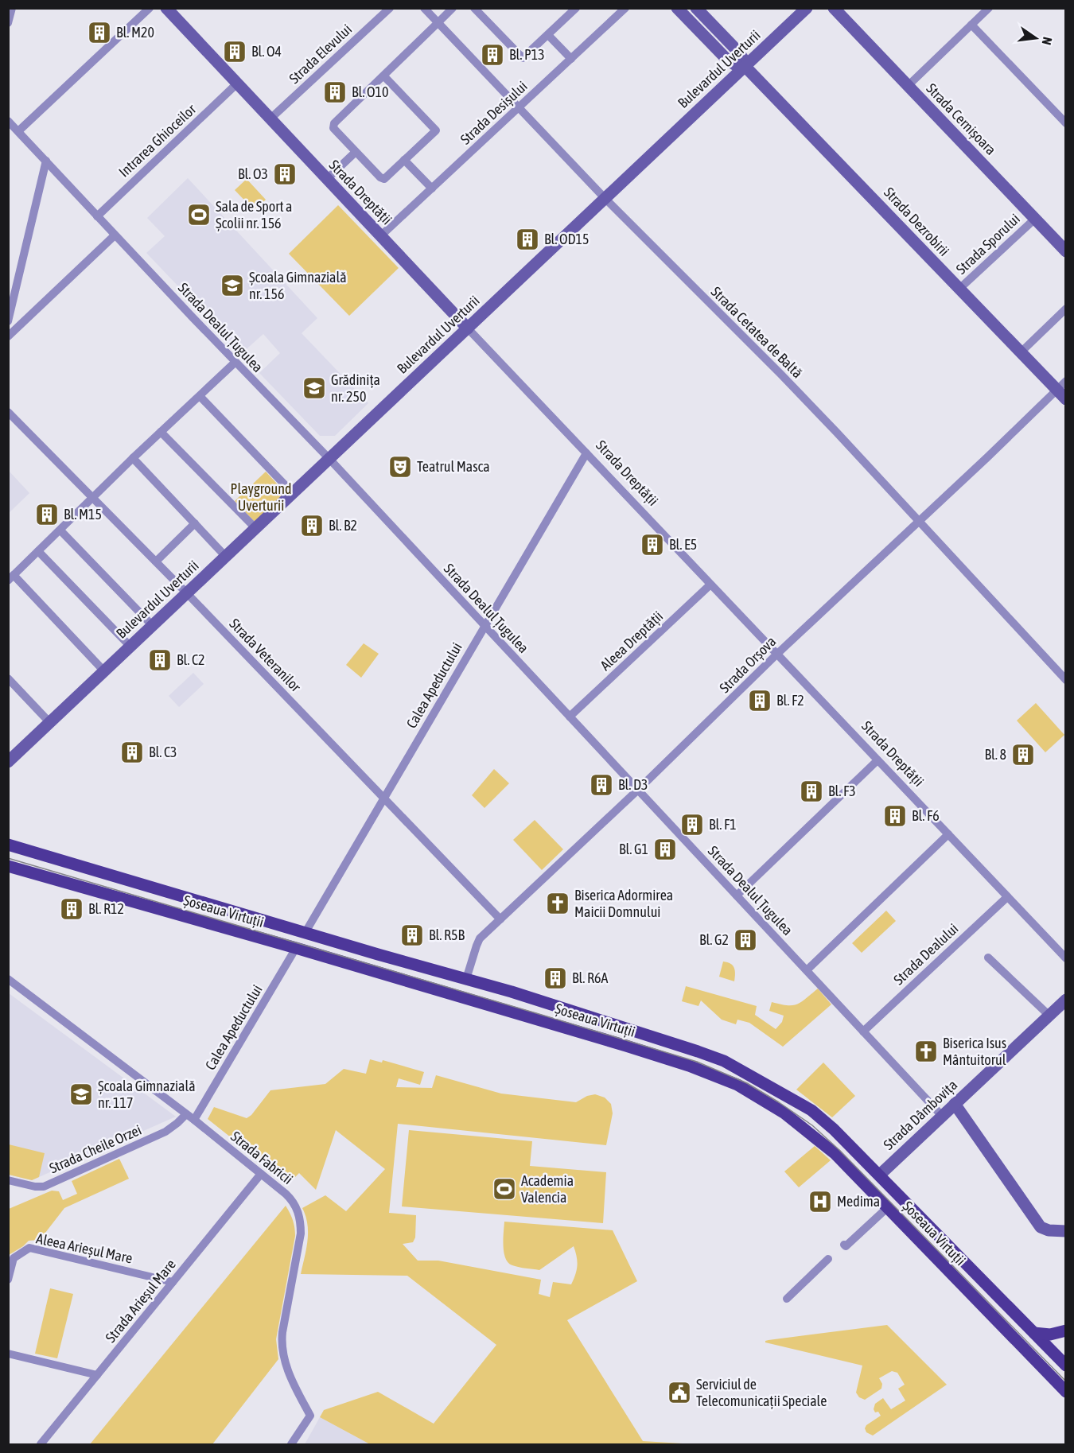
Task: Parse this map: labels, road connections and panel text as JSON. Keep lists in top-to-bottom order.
{
  "streets": {
    "main road": ["Șoseaua Virtuții"],
    "street": [
      "Strada Elevului",
      "Bulevardul Uverturii",
      "Strada Desișului",
      "Strada Cernișoara",
      "Intrarea Ghioceilor",
      "Strada Dreptății",
      "Strada Dezrobirii",
      "Strada Sporului",
      "Strada Dealul Țugulea",
      "Strada Cetatea de Baltă",
      "Aleea Dreptății",
      "Strada Veteranilor",
      "Strada Orșova",
      "Calea Apeductului",
      "Strada Dealului",
      "Strada Dâmbovița",
      "Strada Cheile Orzei",
      "Strada Fabricii",
      "Aleea Arieșul Mare",
      "Strada Arieșul Mare"
    ]
  },
  "crossings": [
    ["Strada Elevului", "Strada Dreptății"],
    ["Bulevardul Uverturii", "Strada Dreptății"],
    ["Bulevardul Uverturii", "Strada Dezrobirii"],
    ["Bulevardul Uverturii", "Strada Dealul Țugulea"],
    ["Bulevardul Uverturii", "Strada Cetatea de Baltă"],
    ["Bulevardul Uverturii", "Strada Veteranilor"],
    ["Strada Desișului", "Strada Dreptății"],
    ["Strada Desișului", "Strada Cetatea de Baltă"],
    ["Strada Cernișoara", "Strada Sporului"],
    ["Intrarea Ghioceilor", "Strada Dreptății"],
    ["Intrarea Ghioceilor", "Strada Dealul Țugulea"],
    ["Strada Dreptății", "Aleea Dreptății"],
    ["Strada Dreptății", "Strada Orșova"],
    ["Strada Dreptății", "Calea Apeductului"],
    ["Strada Dreptății", "Strada Dealului"],
    ["Strada Dezrobirii", "Strada Sporului"],
    ["Strada Dezrobirii", "Strada Orșova"],
    ["Strada Dealul Țugulea", "Aleea Dreptății"],
    ["Strada Dealul Țugulea", "Strada Orșova"],
    ["Strada Dealul Țugulea", "Calea Apeductului"],
    ["Strada Dealul Țugulea", "Strada Dealului"],
    ["Strada Dealul Țugulea", "Strada Dâmbovița"],
    ["Strada Cetatea de Baltă", "Strada Orșova"],
    ["Strada Veteranilor", "Strada Orșova"],
    ["Strada Veteranilor", "Calea Apeductului"],
    ["Strada Orșova", "Șoseaua Virtuții"],
    ["Calea Apeductului", "Șoseaua Virtuții"],
    ["Calea Apeductului", "Strada Fabricii"],
    ["Șoseaua Virtuții", "Strada Dâmbovița"],
    ["Strada Cheile Orzei", "Strada Fabricii"],
    ["Strada Fabricii", "Strada Arieșul Mare"],
    ["Aleea Arieșul Mare", "Strada Arieșul Mare"]
  ],
  "parks": ["Playground Uverturii"],
  "places": {
    "building": [
      "Bl. M20",
      "Bl. O4",
      "Bl. P13",
      "Bl. O10",
      "Bl. O3",
      "Bl. OD15",
      "Bl. M15",
      "Bl. B2",
      "Bl. E5",
      "Bl. C2",
      "Bl. F2",
      "Bl. C3",
      "Bl. 8",
      "Bl. D3",
      "Bl. F3",
      "Bl. F6",
      "Bl. F1",
      "Bl. G1",
      "Bl. R12",
      "Bl. R5B",
      "Bl. G2",
      "Bl. R6A"
    ],
    "sports": ["Sala de Sport a Școlii nr. 156", "Academia Valencia"],
    "school or university": ["Școala Gimnazială nr. 156", "Grădinița nr. 250", "Școala Gimnazială nr. 117"],
    "theatre": ["Teatrul Masca"],
    "church": ["Biserica Adormirea Maicii Domnului", "Biserica Isus Mântuitorul"],
    "hospital": ["Medima"],
    "public building": ["Serviciul de Telecomunicații Speciale"]
  },
  "north": "right"
}
